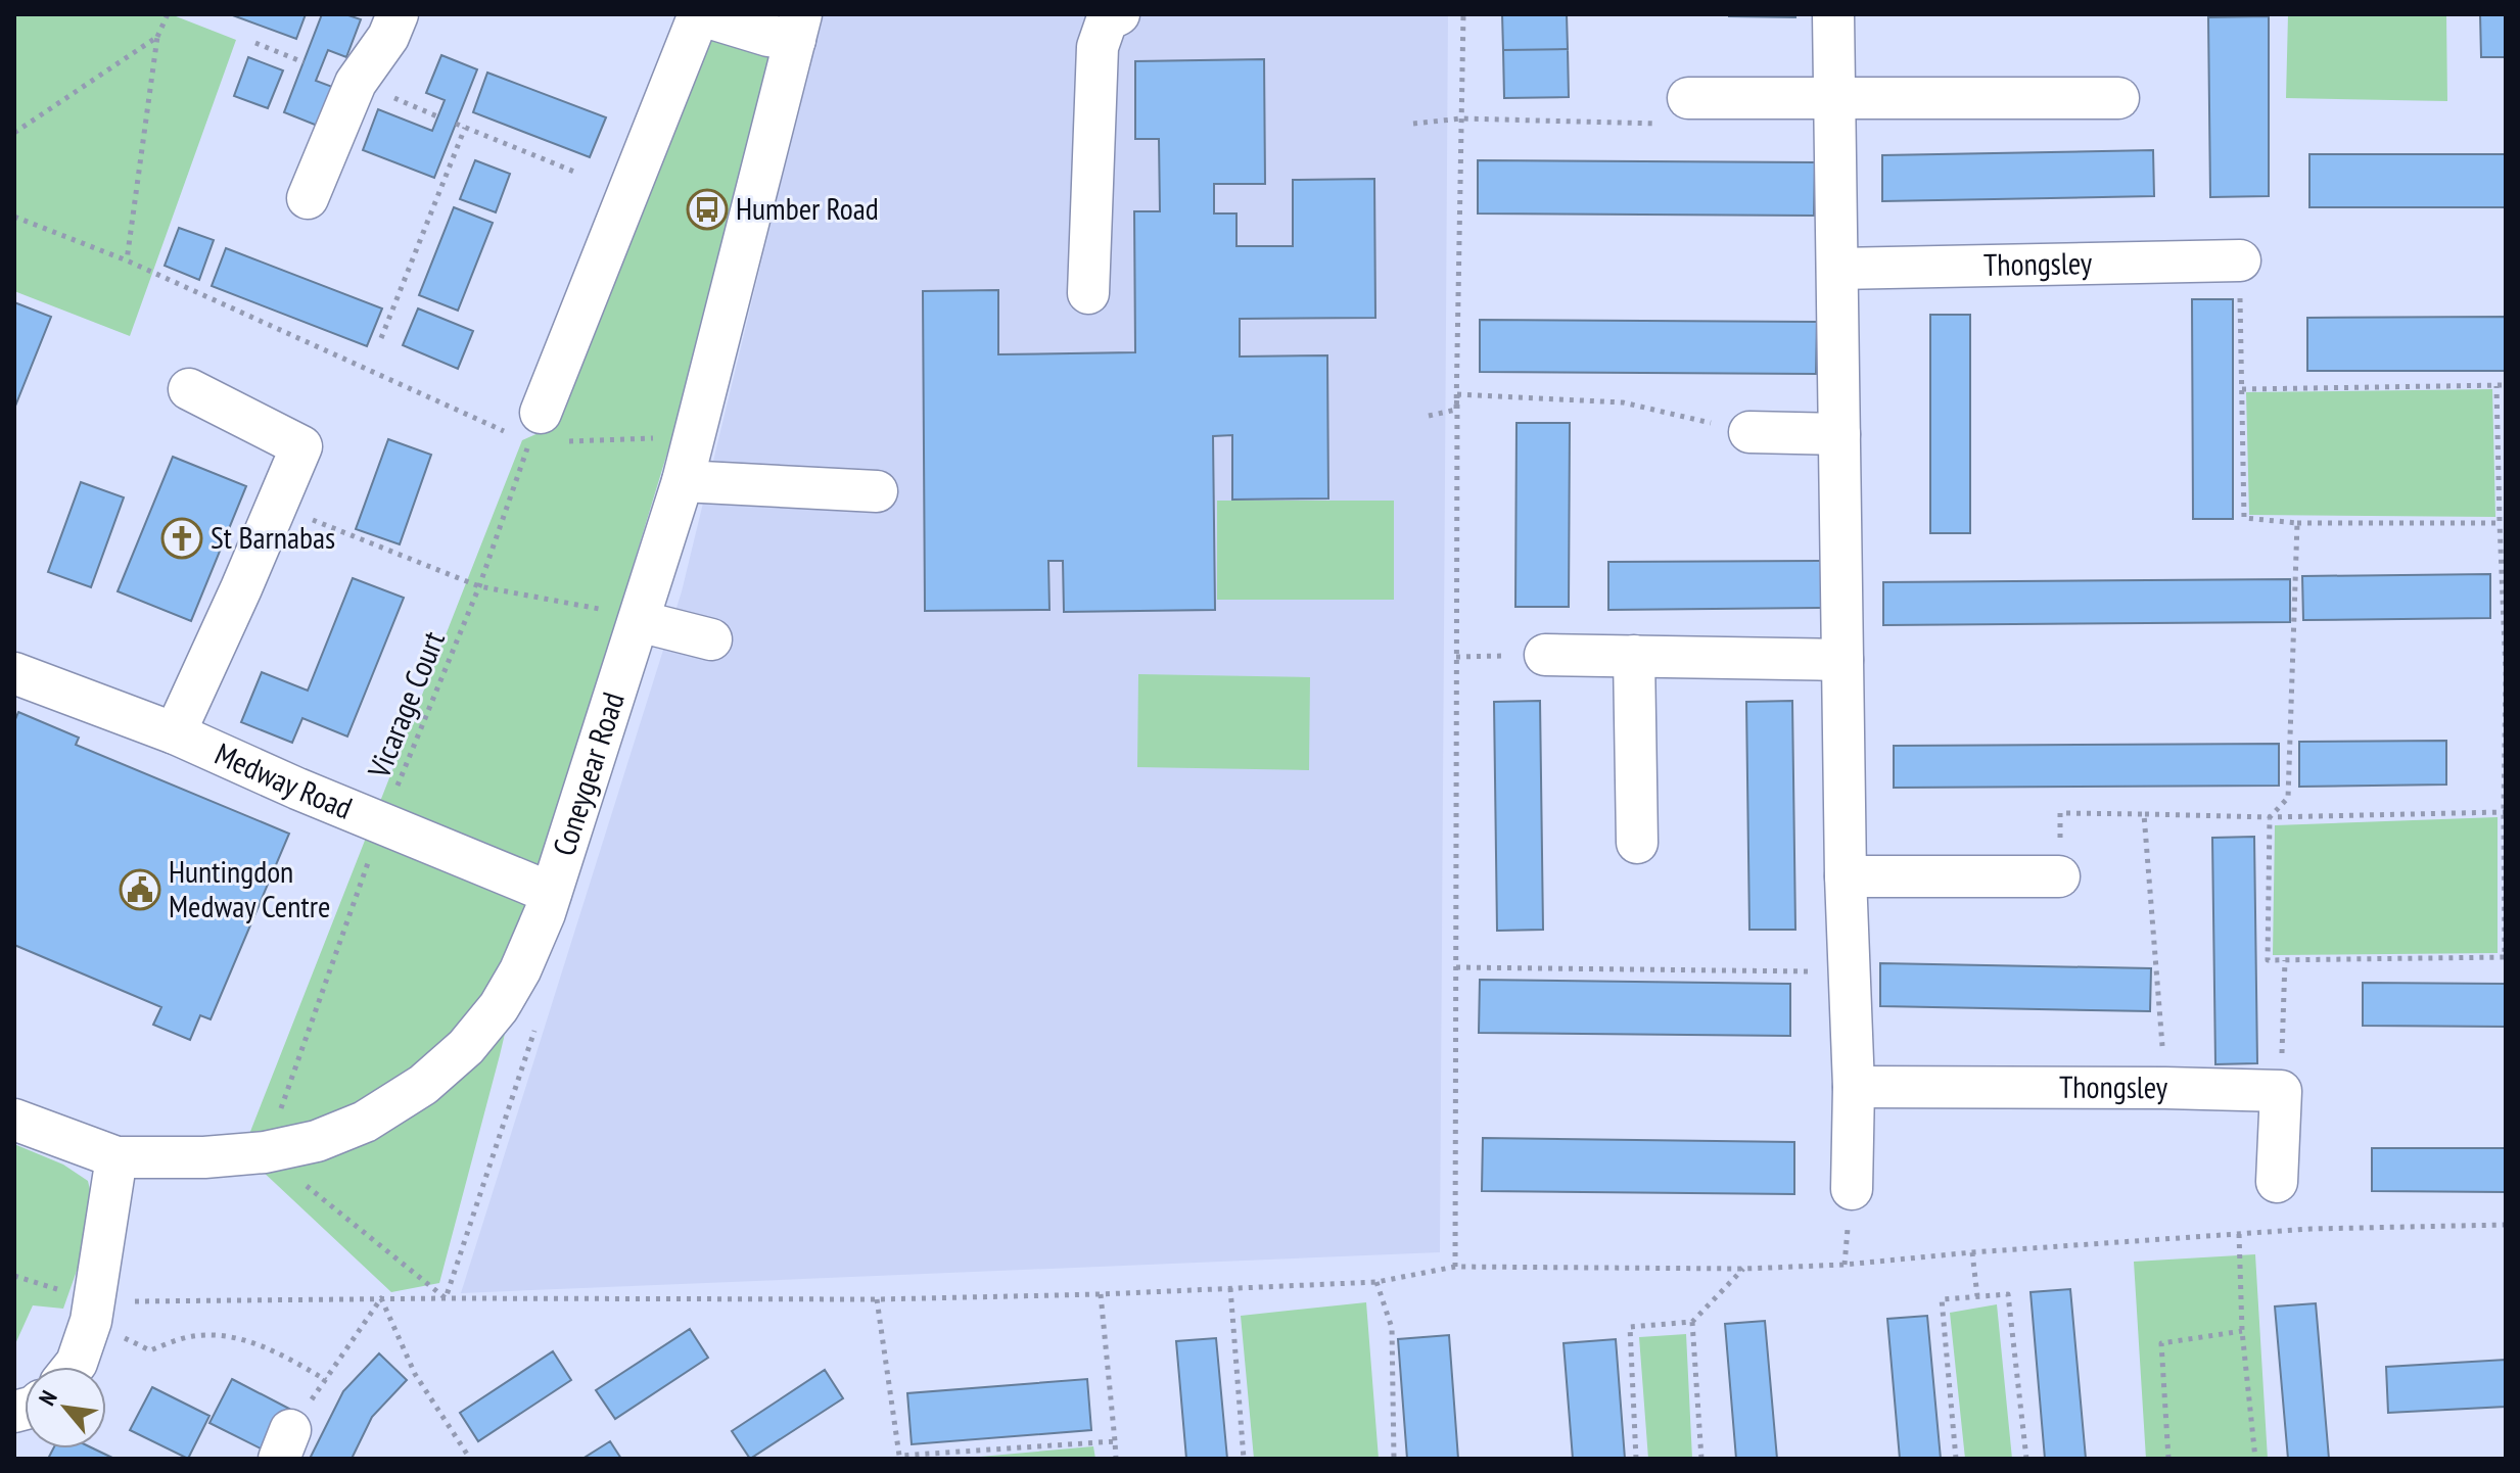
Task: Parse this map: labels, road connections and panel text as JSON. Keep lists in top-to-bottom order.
{
  "streets": {
    "street": ["Thongsley", "Coneygear Road", "Medway Road"],
    "path": ["Vicarage Court"]
  },
  "crossings": [
    ["Vicarage Court", "Coneygear Road"],
    ["Vicarage Court", "Medway Road"],
    ["Coneygear Road", "Medway Road"]
  ],
  "places": {
    "bus stop": ["Humber Road"],
    "church": ["St Barnabas"],
    "public building": ["Huntingdon Medway Centre"]
  },
  "north": "top left"
}
